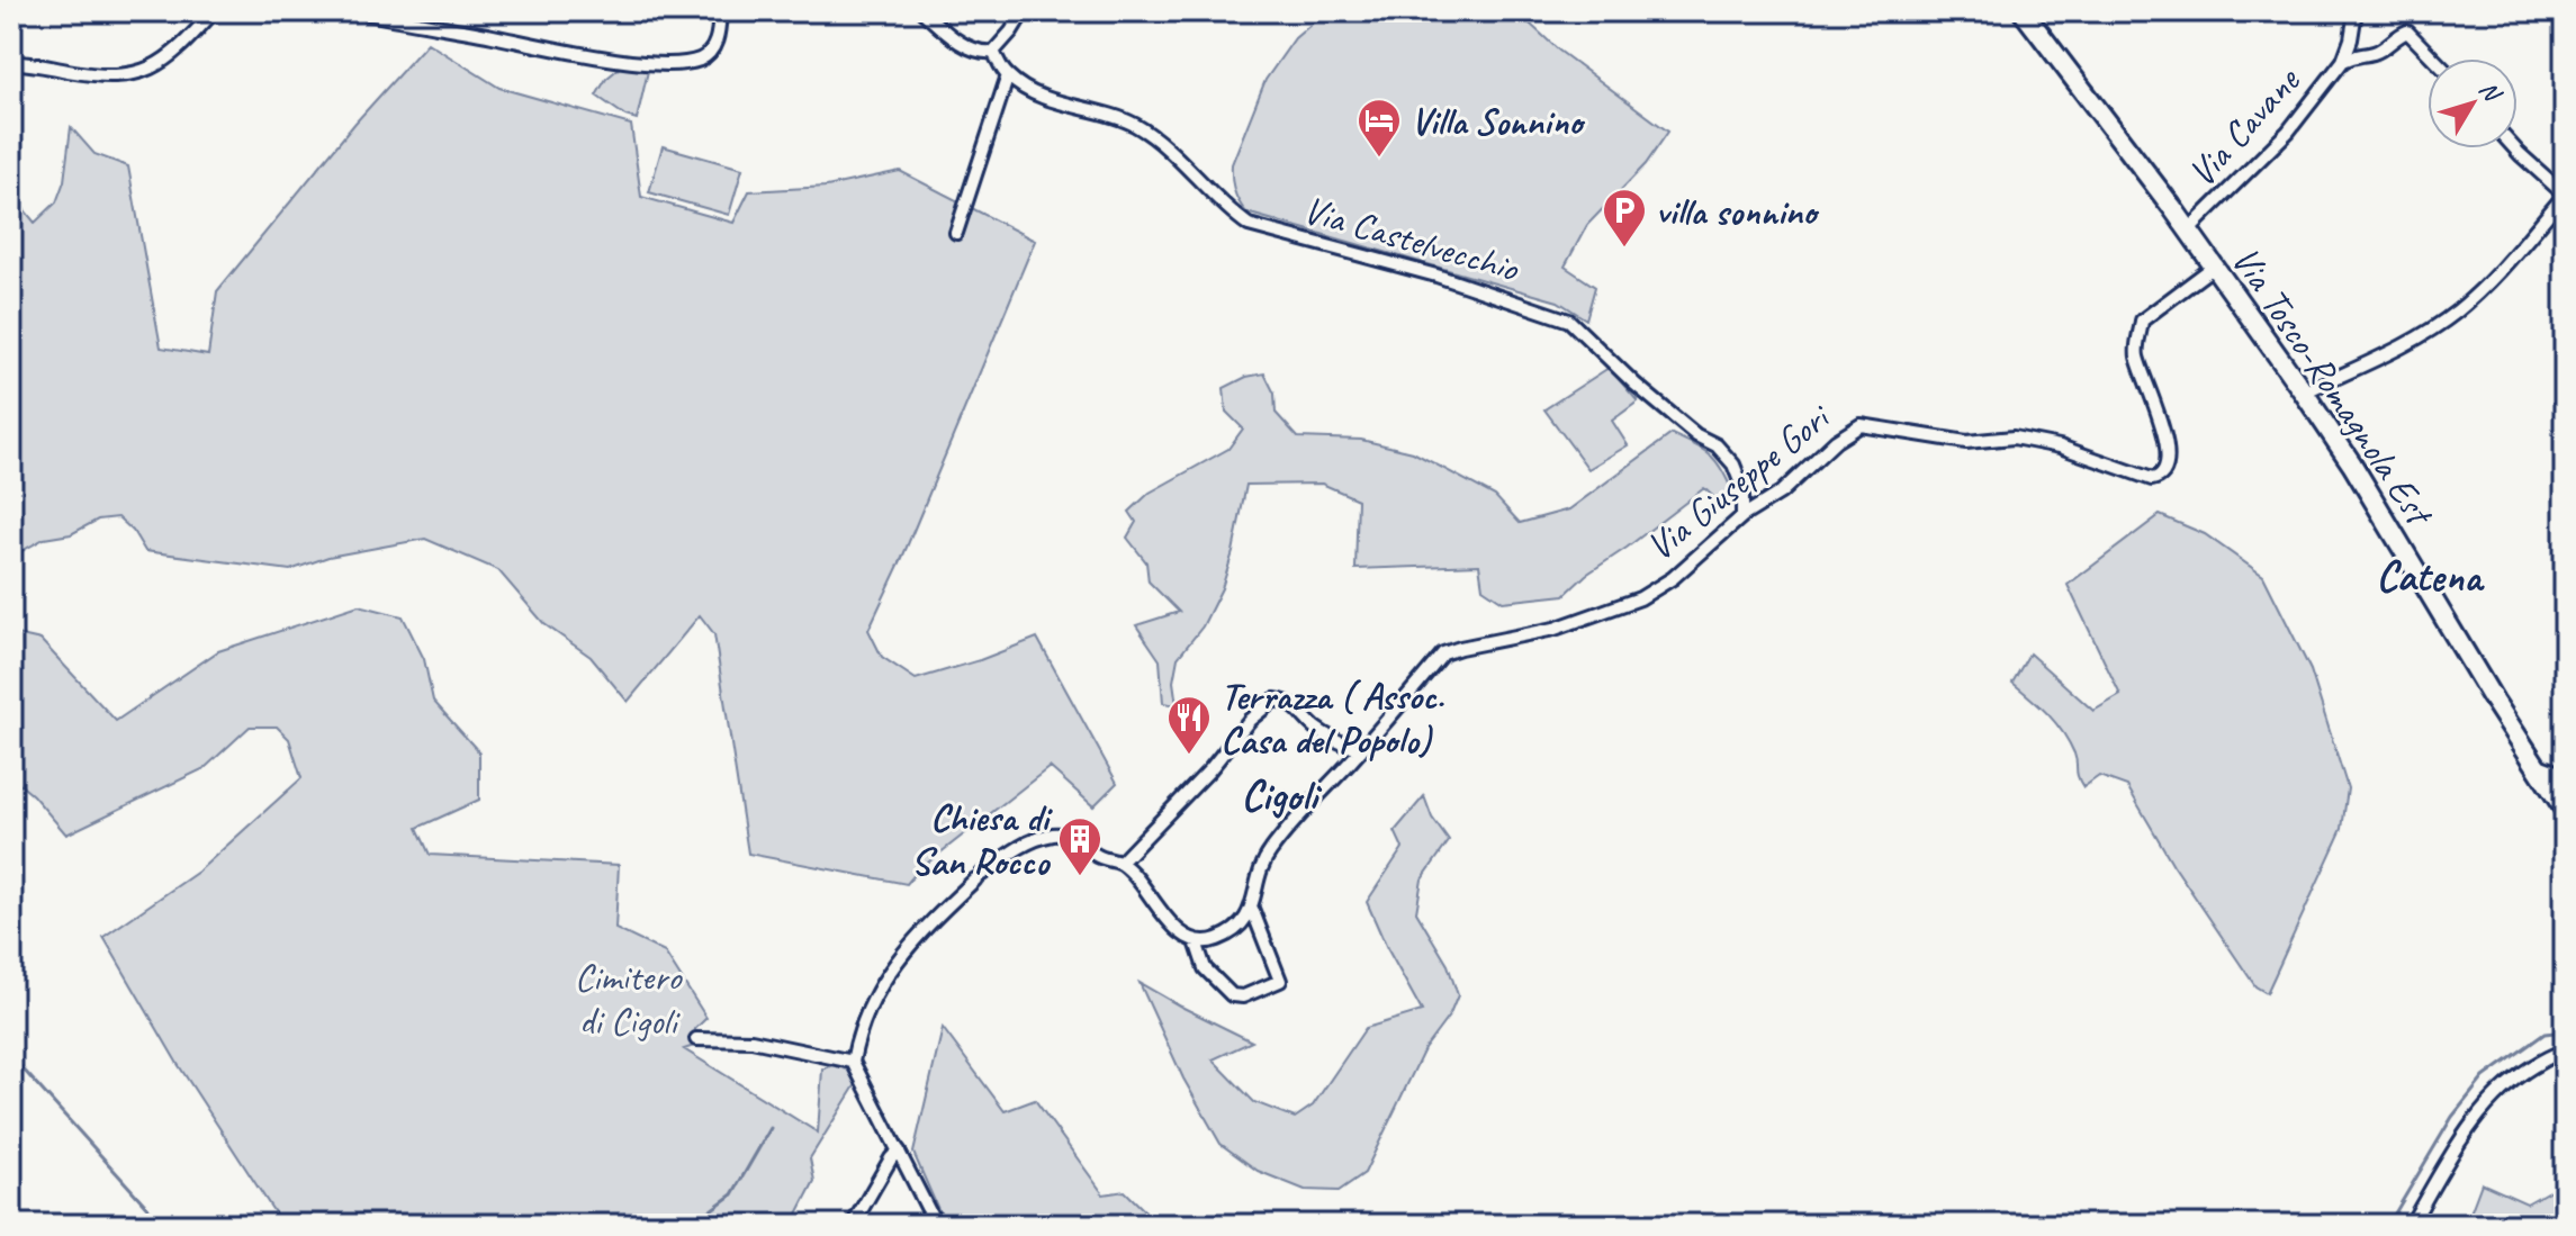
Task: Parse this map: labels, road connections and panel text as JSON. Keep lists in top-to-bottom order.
{
  "streets": {
    "main road": ["Via Tosco-Romagnola Est"],
    "street": ["Via Cavane", "Via Castelvecchio", "Via Giuseppe Gori"]
  },
  "crossings": [
    ["Via Cavane", "Via Tosco-Romagnola Est"],
    ["Via Castelvecchio", "Via Giuseppe Gori"],
    ["Via Tosco-Romagnola Est", "Via Giuseppe Gori"]
  ],
  "districts": ["Catena", "Cigoli"],
  "parks": ["Cimitero di Cigoli"],
  "places": {
    "hotel": ["Villa Sonnino"],
    "parking": ["villa sonnino"],
    "restaurant": ["Terrazza ( Assoc. Casa del Popolo)"],
    "building": ["Chiesa di San Rocco"]
  },
  "north": "top right"
}
